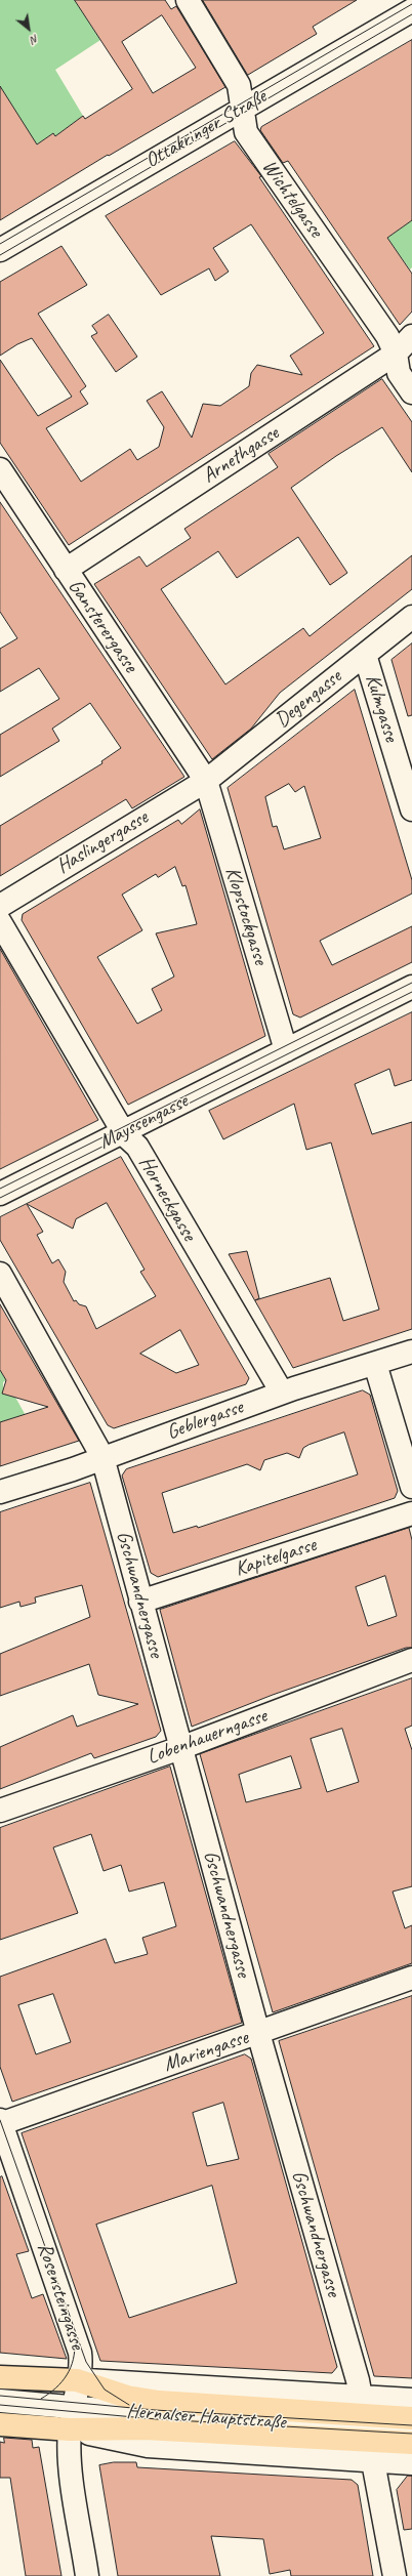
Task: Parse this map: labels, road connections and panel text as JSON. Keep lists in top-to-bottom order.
{
  "streets": {
    "main road": ["Hernalser Hauptstraße"],
    "street": [
      "Ottakringer Straße",
      "Wichtelgasse",
      "Arnethgasse",
      "Gansterergasse",
      "Degengasse",
      "Kulmgasse",
      "Haslingergasse",
      "Klopstockgasse",
      "Mayssengasse",
      "Horneckgasse",
      "Geblergasse",
      "Kapitelgasse",
      "Gschwandnergasse",
      "Lobenhauerngasse",
      "Mariengasse",
      "Rosensteingasse"
    ]
  },
  "crossings": [
    ["Ottakringer Straße", "Wichtelgasse"],
    ["Wichtelgasse", "Arnethgasse"],
    ["Arnethgasse", "Gansterergasse"],
    ["Gansterergasse", "Degengasse"],
    ["Gansterergasse", "Haslingergasse"],
    ["Gansterergasse", "Klopstockgasse"],
    ["Degengasse", "Kulmgasse"],
    ["Degengasse", "Haslingergasse"],
    ["Degengasse", "Klopstockgasse"],
    ["Haslingergasse", "Klopstockgasse"],
    ["Klopstockgasse", "Mayssengasse"],
    ["Mayssengasse", "Horneckgasse"],
    ["Horneckgasse", "Geblergasse"],
    ["Geblergasse", "Gschwandnergasse"],
    ["Kapitelgasse", "Gschwandnergasse"],
    ["Gschwandnergasse", "Lobenhauerngasse"],
    ["Gschwandnergasse", "Mariengasse"],
    ["Gschwandnergasse", "Hernalser Hauptstraße"],
    ["Mariengasse", "Rosensteingasse"],
    ["Rosensteingasse", "Hernalser Hauptstraße"]
  ],
  "north": "bottom right"
}
